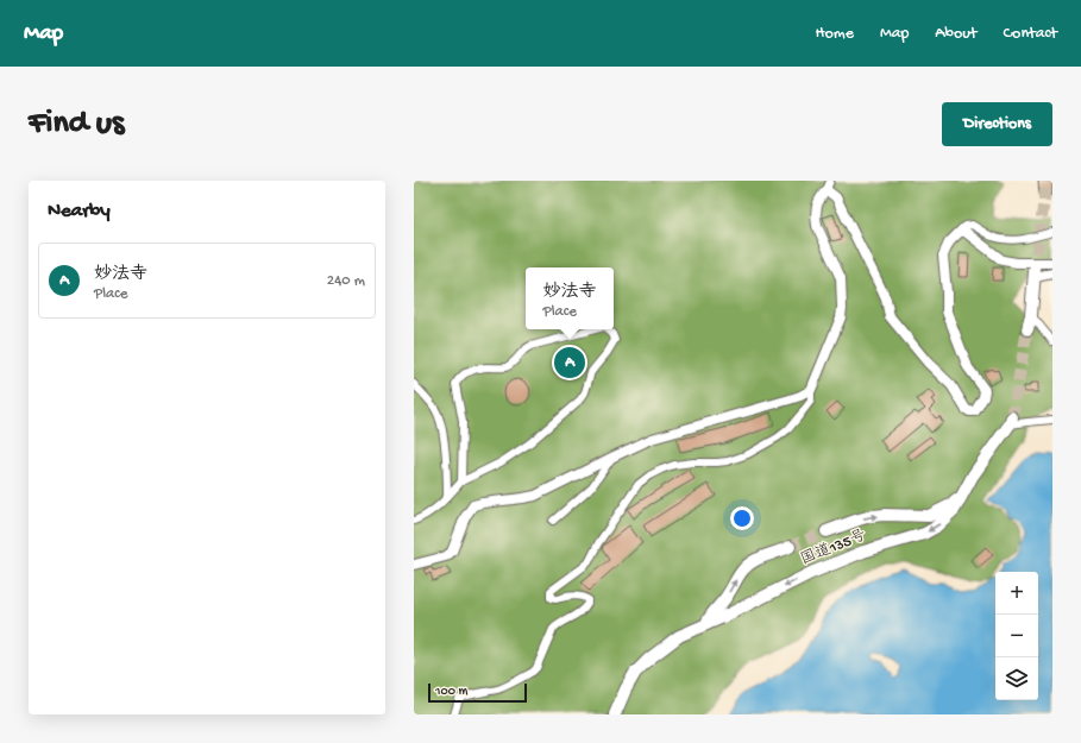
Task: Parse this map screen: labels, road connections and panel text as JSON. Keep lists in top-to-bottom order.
{
  "streets": {
    "highway": ["国道135号"]
  },
  "scale_bar": "100 m",
  "page": {
    "header": "Map",
    "nav": [
      "Home",
      "Map",
      "About",
      "Contact"
    ],
    "buttons": "Directions",
    "title": "Find us",
    "heading": "Nearby",
    "list": [
      {
        "mark": "A",
        "name": "妙法寺",
        "note": "Place",
        "value": "240 m"
      }
    ],
    "popup": ["妙法寺", "Place"],
    "pins": "A",
    "map_buttons": ["+", "−"],
    "scale": "100 m"
  }
}
